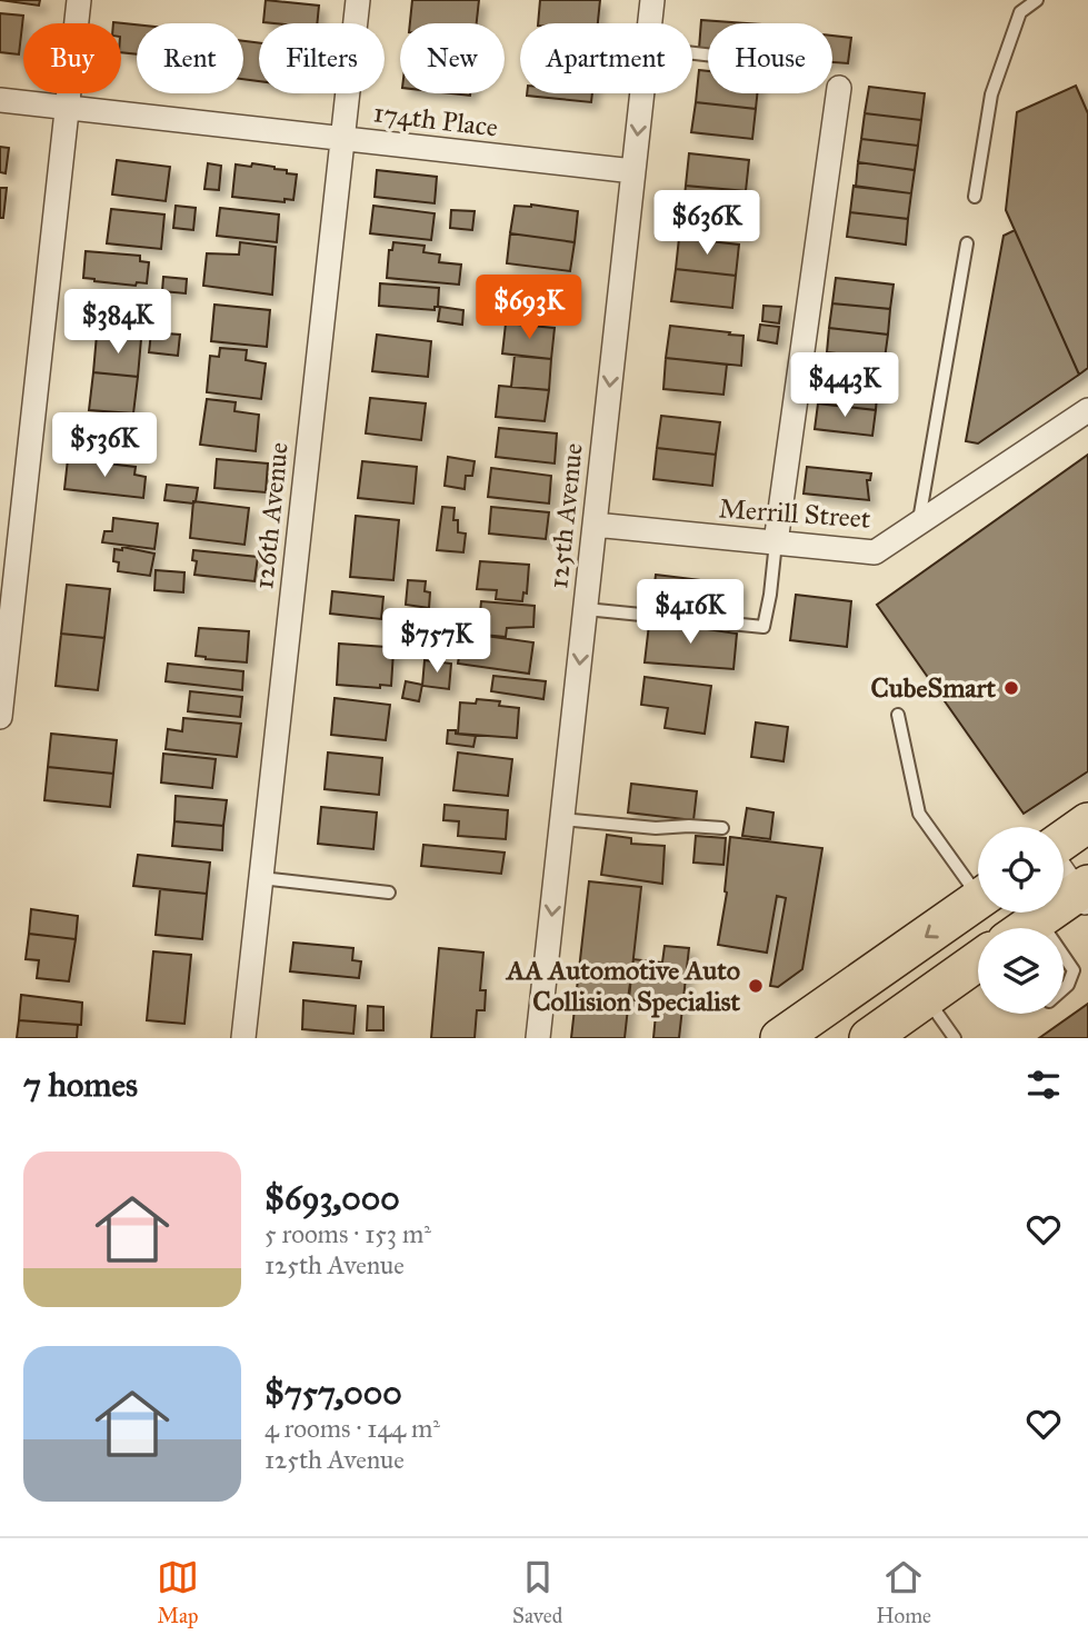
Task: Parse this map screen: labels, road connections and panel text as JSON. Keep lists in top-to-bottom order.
{
  "streets": {
    "street": [
      "174th Place",
      "Merrill Street",
      "126th Avenue",
      "125th Avenue"
    ]
  },
  "crossings": [
    ["174th Place", "126th Avenue"],
    ["174th Place", "125th Avenue"],
    ["Merrill Street", "125th Avenue"]
  ],
  "places": ["CubeSmart", "AA Automotive Auto Collision Specialist"],
  "page": {
    "chip": [
      "Buy",
      "Rent",
      "Filters",
      "New",
      "Apartment",
      "House"
    ],
    "price": [
      "$636K",
      "$693K",
      "$384K",
      "$443K",
      "$536K",
      "$416K",
      "$757K"
    ],
    "heading": "7 homes",
    "list": [
      {
        "name": "$693,000",
        "note": "5 rooms · 153 m² · 125th Avenue"
      },
      {
        "name": "$757,000",
        "note": "4 rooms · 144 m² · 125th Avenue"
      }
    ],
    "tabs": ["Map", "Saved", "Home"]
  }
}
